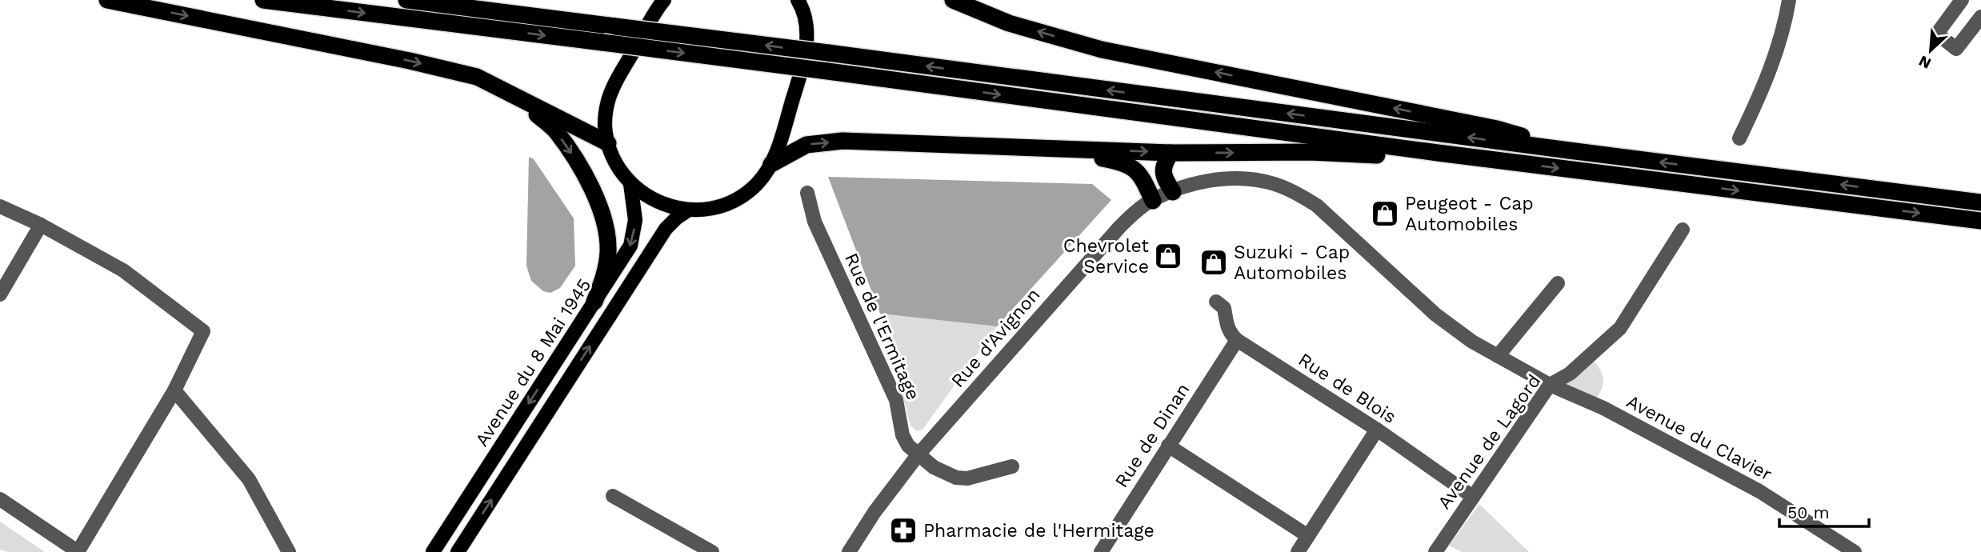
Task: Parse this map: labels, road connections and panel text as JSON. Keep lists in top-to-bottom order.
{
  "streets": {
    "main road": ["Avenue du 8 Mai 1945"],
    "street": [
      "Rue de l'Ermitage",
      "Rue d'Avignon",
      "Rue de Blois",
      "Rue de Dinan",
      "Avenue du Clavier",
      "Avenue de Lagord"
    ]
  },
  "crossings": [
    ["Rue de l'Ermitage", "Rue d'Avignon"],
    ["Rue d'Avignon", "Avenue du Clavier"],
    ["Rue d'Avignon", "Avenue de Lagord"],
    ["Rue de Blois", "Rue de Dinan"],
    ["Rue de Blois", "Avenue de Lagord"],
    ["Avenue du Clavier", "Avenue de Lagord"]
  ],
  "places": {
    "shop": ["Peugeot - Cap Automobiles", "Chevrolet Service", "Suzuki - Cap Automobiles"],
    "pharmacy": ["Pharmacie de l'Hermitage"]
  },
  "scale_bar": "50 m",
  "north": "bottom left"
}
